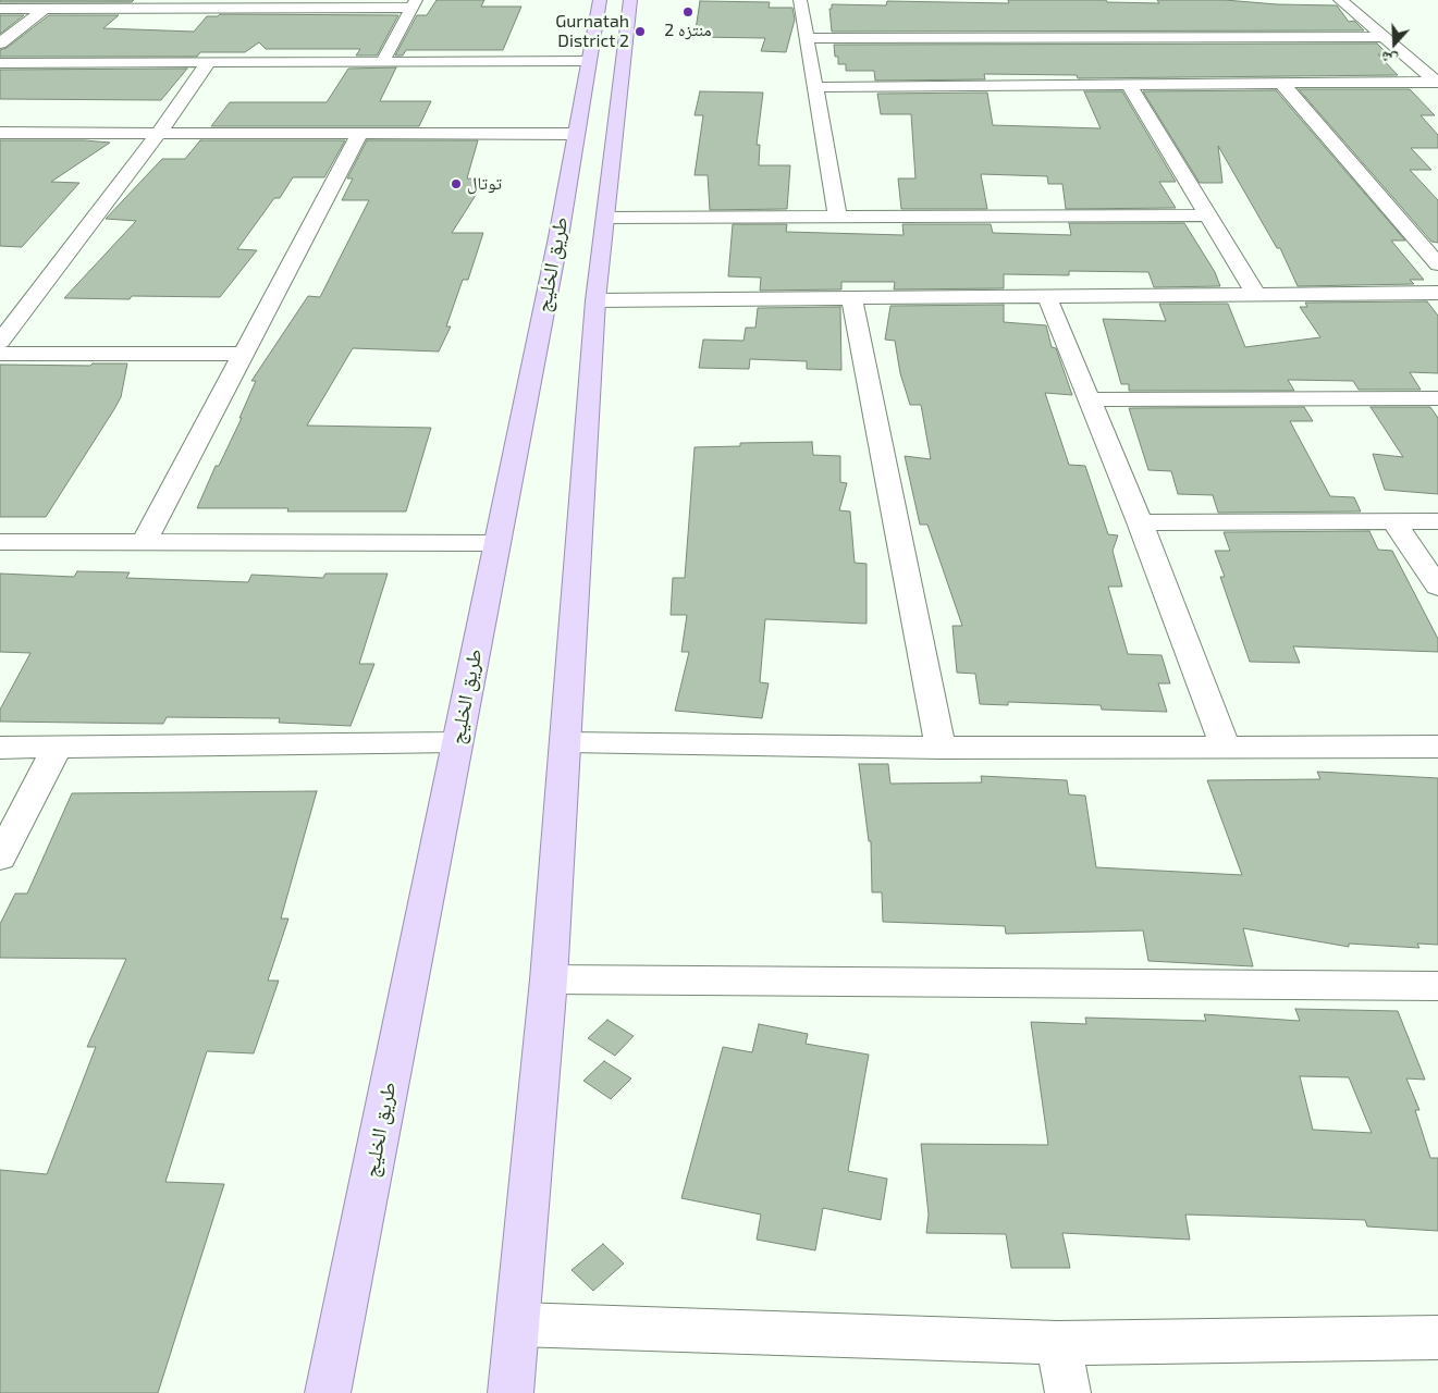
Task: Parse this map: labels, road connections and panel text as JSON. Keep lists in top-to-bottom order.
{
  "streets": {
    "main road": ["طريق الخليج"]
  },
  "places": ["منتزه 2", "Gurnatah District 2", "توتال"],
  "north": "bottom"
}
